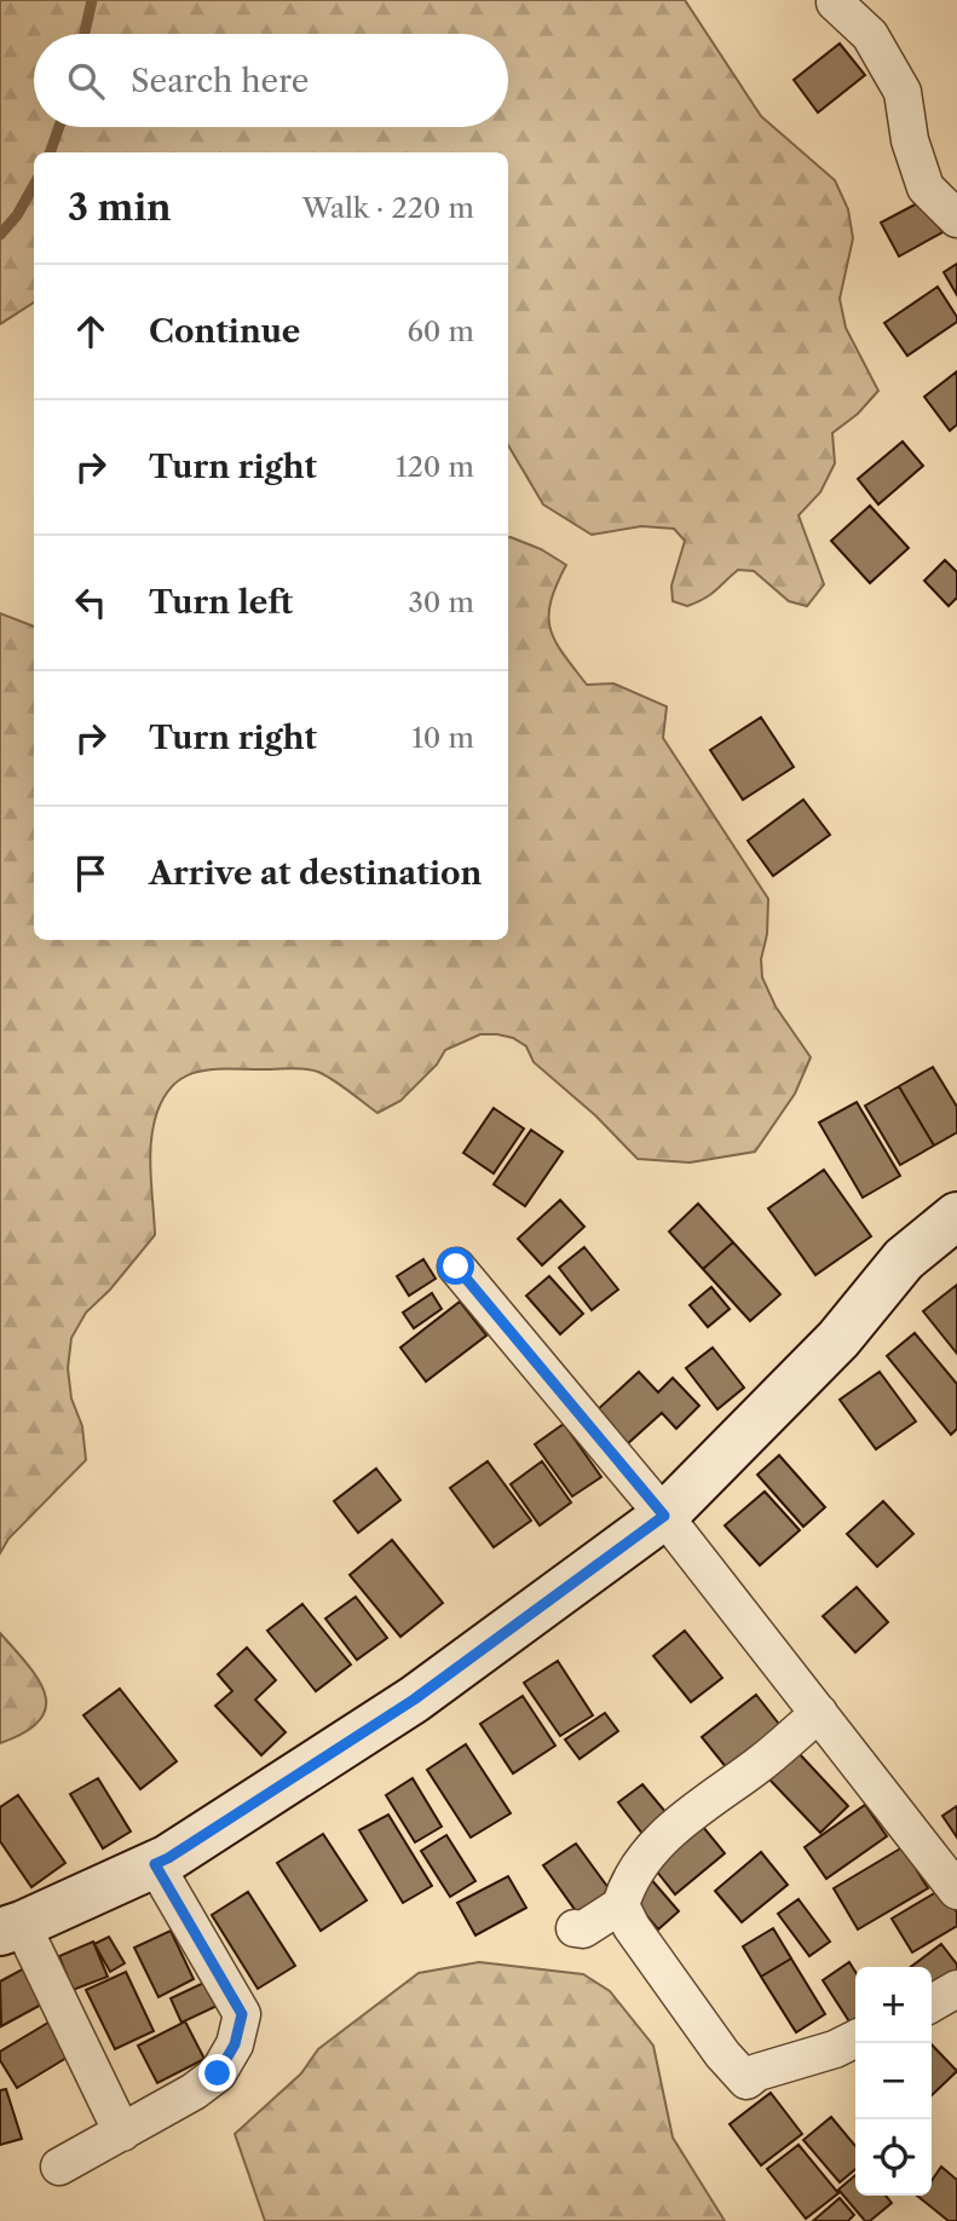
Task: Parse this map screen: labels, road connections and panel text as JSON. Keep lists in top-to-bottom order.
{
  "page": {
    "search": "Search here",
    "heading": ["3 min", "Walk · 220 m"],
    "list": [
      ["Continue", "60 m"],
      ["Turn right", "120 m"],
      ["Turn left", "30 m"],
      ["Turn right", "10 m"],
      "Arrive at destination"
    ],
    "map_buttons": ["+", "−"]
  }
}
